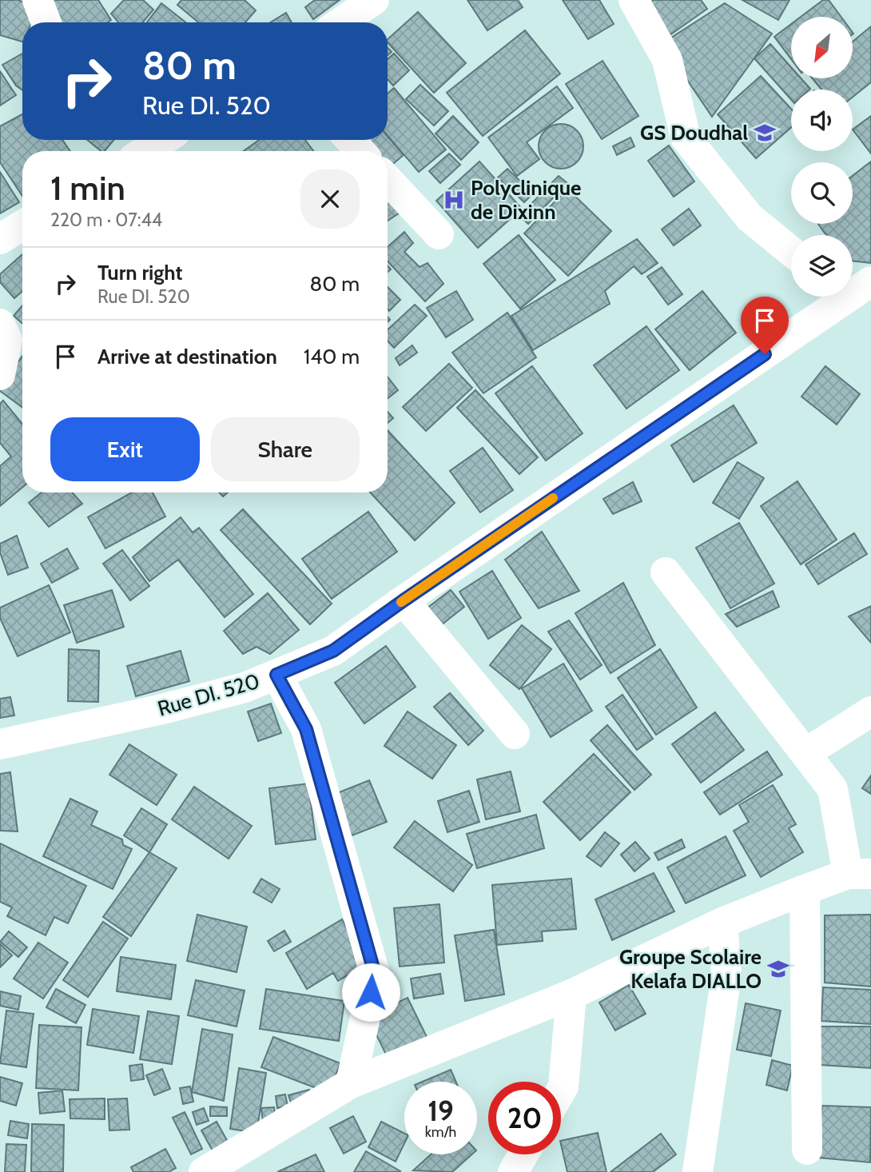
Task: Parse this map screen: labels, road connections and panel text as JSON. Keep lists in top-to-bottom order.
{
  "streets": {
    "street": ["Rue DI. 520"]
  },
  "places": {
    "school or university": ["GS Doudhal", "Groupe Scolaire Kelafa DIALLO"],
    "hospital": ["Polyclinique de Dixinn"]
  },
  "north": "bottom left",
  "page": {
    "turn": ["80 m", "Rue DI. 520"],
    "heading": ["1 min", "220 m · 07:44"],
    "list": [
      {
        "name": "Turn right",
        "note": "Rue DI. 520",
        "value": "80 m"
      },
      {
        "name": "Arrive at destination",
        "value": "140 m"
      }
    ],
    "buttons": ["Exit", "Share"],
    "speed": "19 km/h",
    "limit": "20"
  }
}
